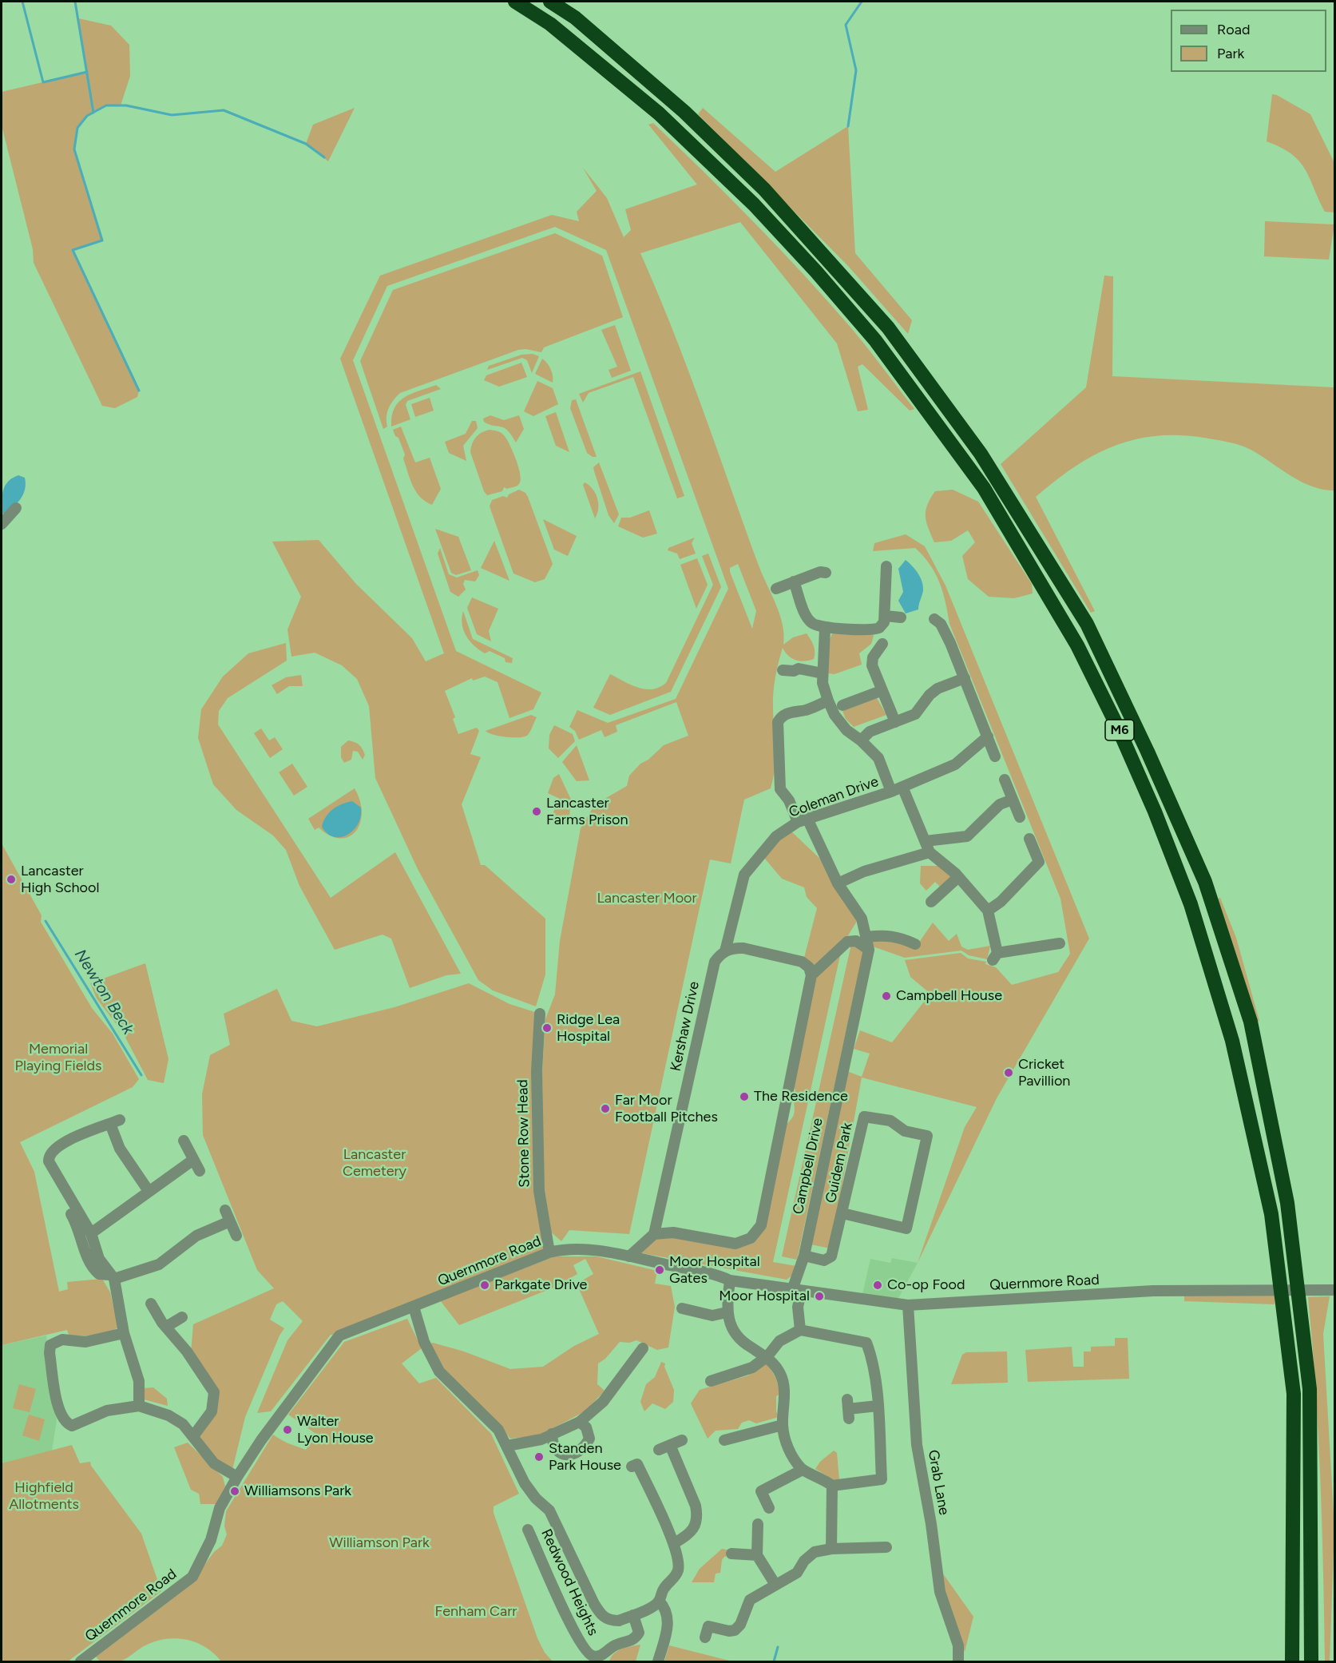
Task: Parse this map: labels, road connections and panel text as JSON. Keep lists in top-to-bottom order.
{
  "streets": {
    "highway": ["M6"],
    "street": [
      "Coleman Drive",
      "Kershaw Drive",
      "Stone Row Head",
      "Guidem Park",
      "Campbell Drive",
      "Quernmore Road",
      "Grab Lane",
      "Redwood Heights"
    ]
  },
  "crossings": [
    ["Coleman Drive", "Kershaw Drive"],
    ["Coleman Drive", "Campbell Drive"],
    ["Stone Row Head", "Quernmore Road"],
    ["Guidem Park", "Campbell Drive"],
    ["Campbell Drive", "Quernmore Road"],
    ["Quernmore Road", "Grab Lane"]
  ],
  "water": ["Newton Beck"],
  "parks": [
    "Lancaster Moor",
    "Memorial Playing Fields",
    "Lancaster Cemetery",
    "Highfield Allotments",
    "Williamson Park",
    "Fenham Carr"
  ],
  "places": [
    "Lancaster Farms Prison",
    "Lancaster High School",
    "Campbell House",
    "Ridge Lea Hospital",
    "Cricket Pavillion",
    "The Residence",
    "Far Moor Football Pitches",
    "Moor Hospital Gates",
    "Parkgate Drive",
    "Co-op Food",
    "Moor Hospital",
    "Walter Lyon House",
    "Standen Park House",
    "Williamsons Park"
  ],
  "legend": ["Road", "Park"]
}
